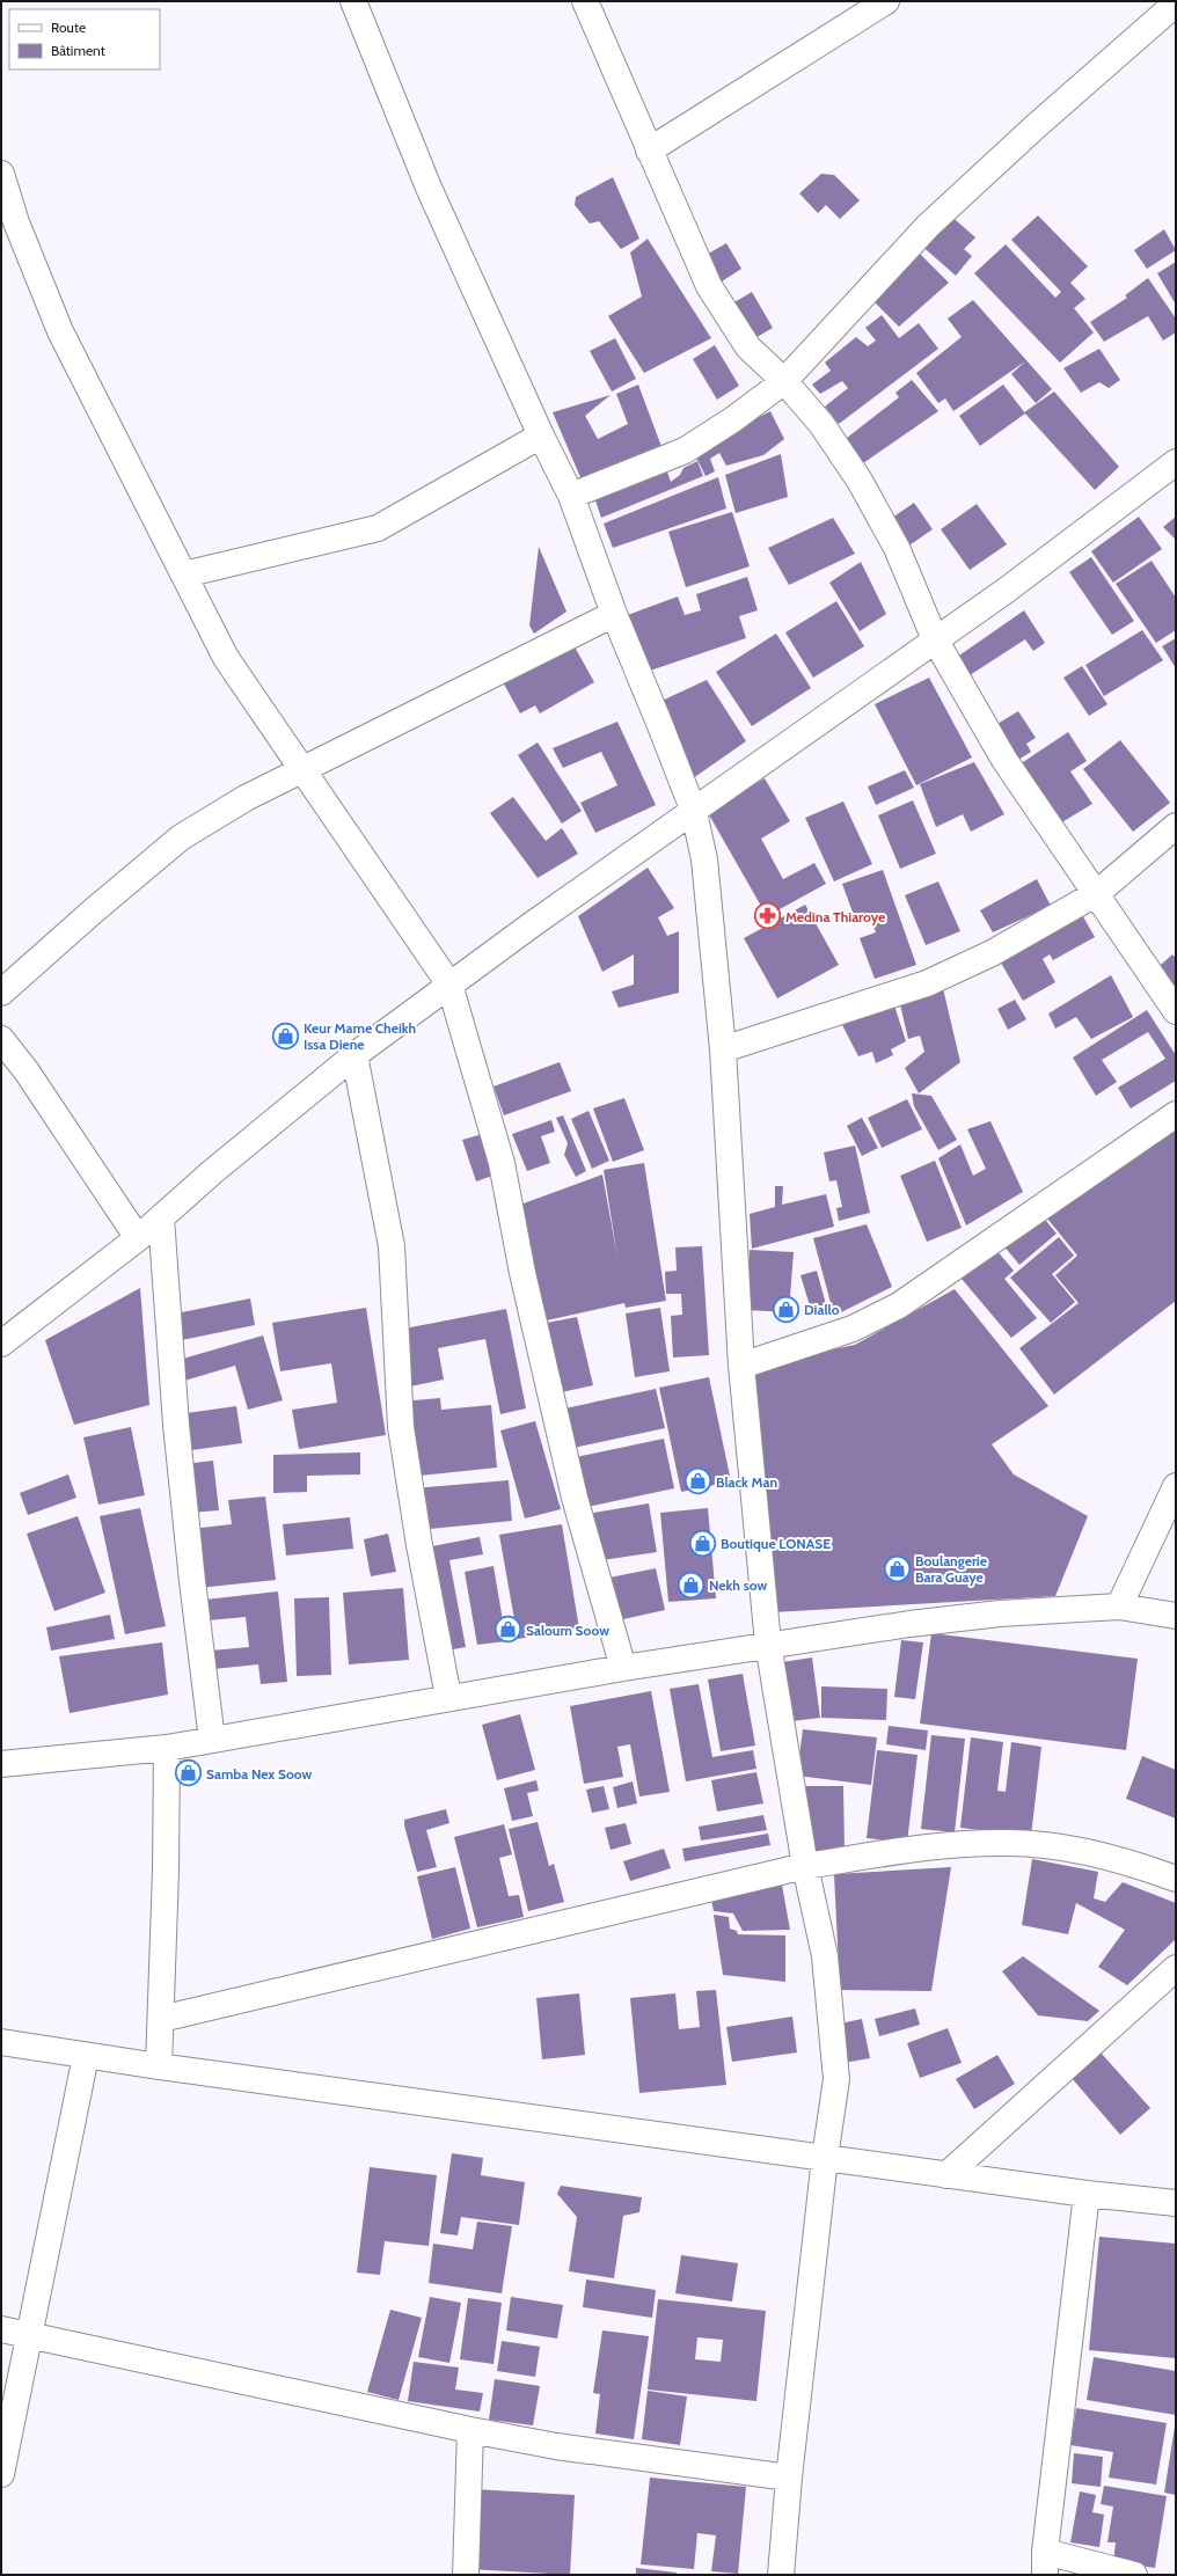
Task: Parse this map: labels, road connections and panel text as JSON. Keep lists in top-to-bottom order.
{
  "places": {
    "pharmacy": ["Medina Thiaroye"],
    "shop": [
      "Keur Mame Cheikh Issa Diene",
      "Diallo",
      "Black Man",
      "Boutique LONASE",
      "Boulangerie Bara Guaye",
      "Nekh sow",
      "Saloum Soow",
      "Samba Nex Soow"
    ]
  },
  "legend": ["Route", "Bâtiment"]
}
